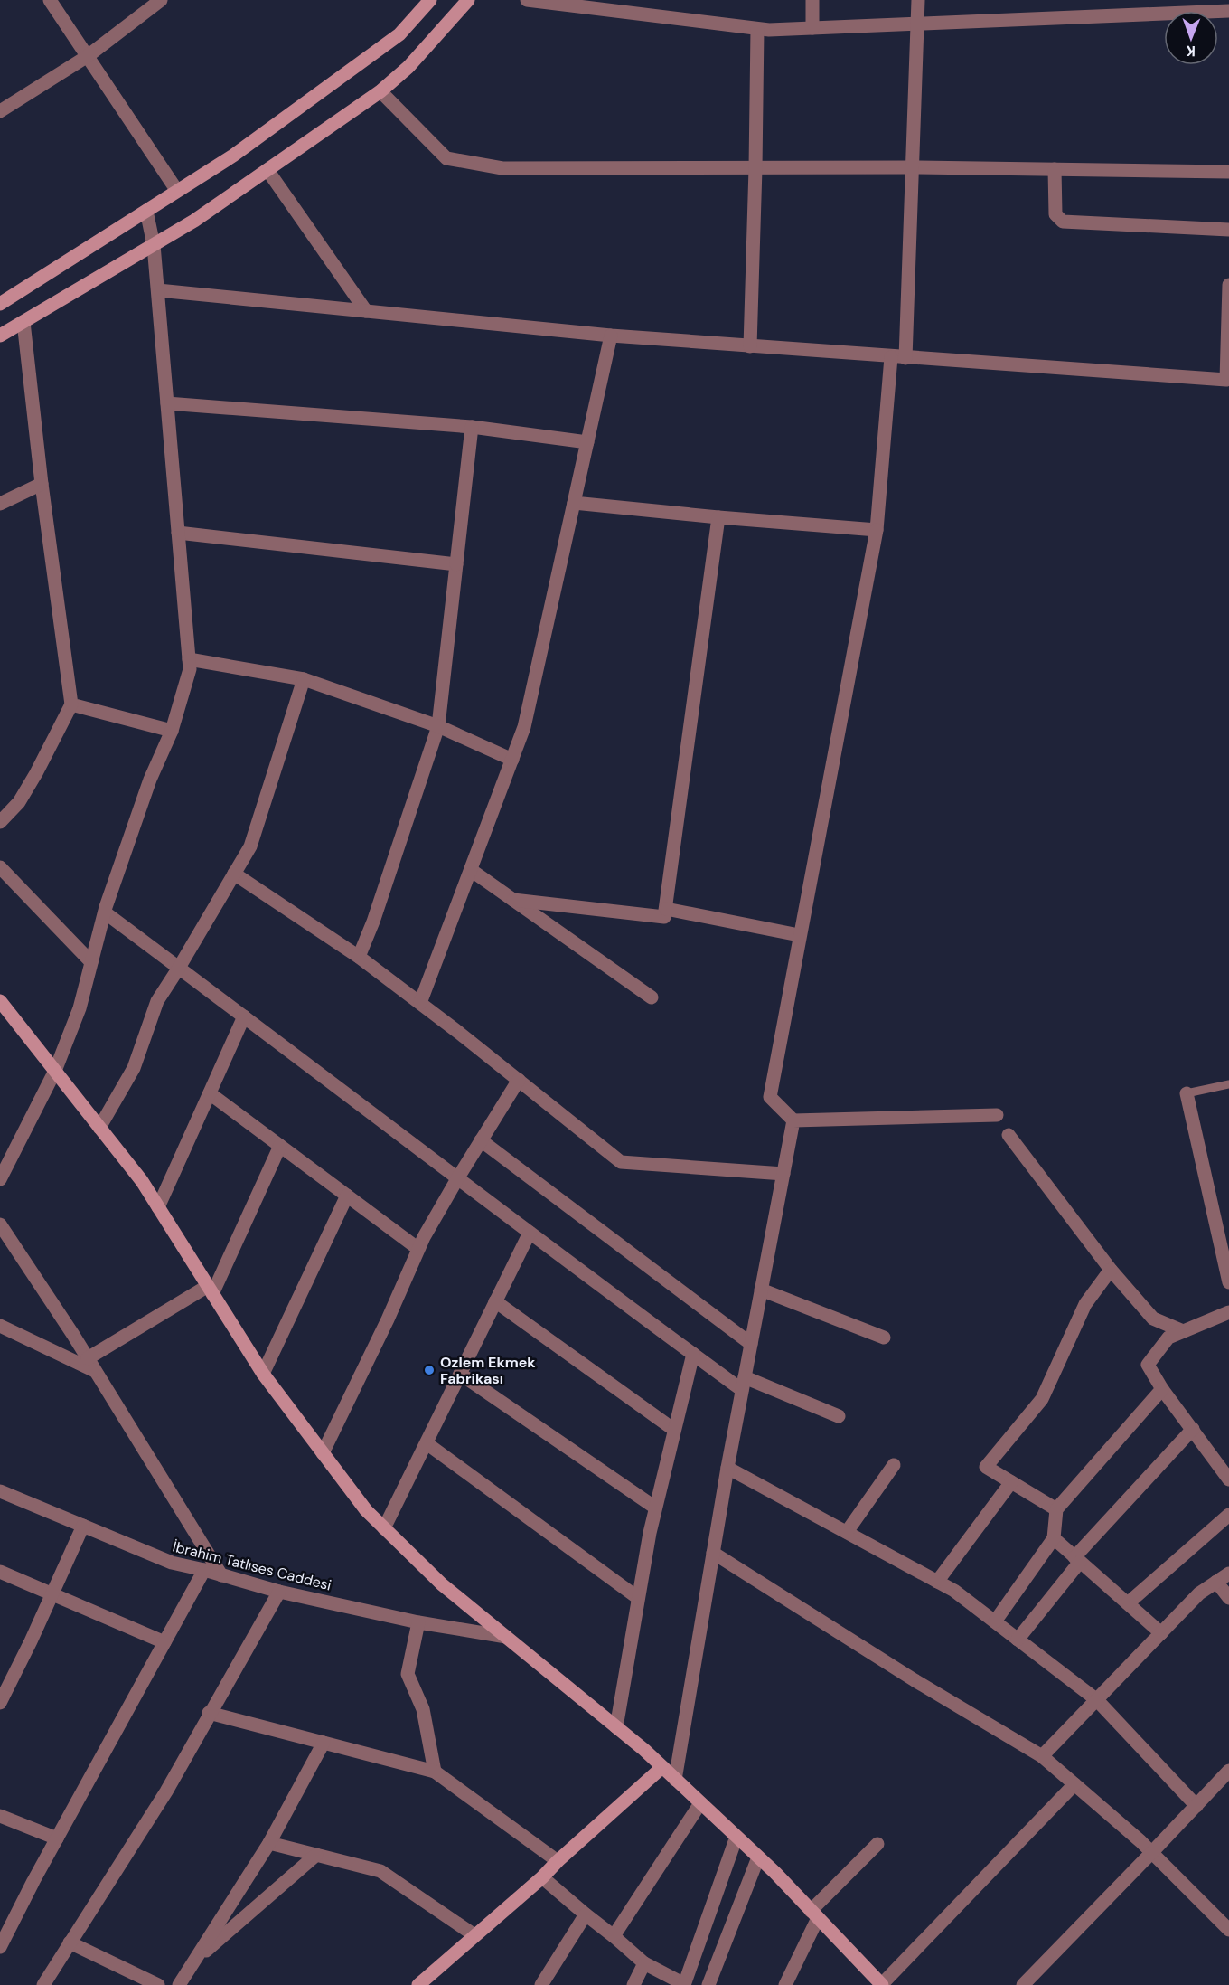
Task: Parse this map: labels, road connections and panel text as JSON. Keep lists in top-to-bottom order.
{
  "streets": {
    "street": ["İbrahim Tatlıses Caddesi"]
  },
  "places": ["Ozlem Ekmek Fabrikası"],
  "north": "bottom"
}
